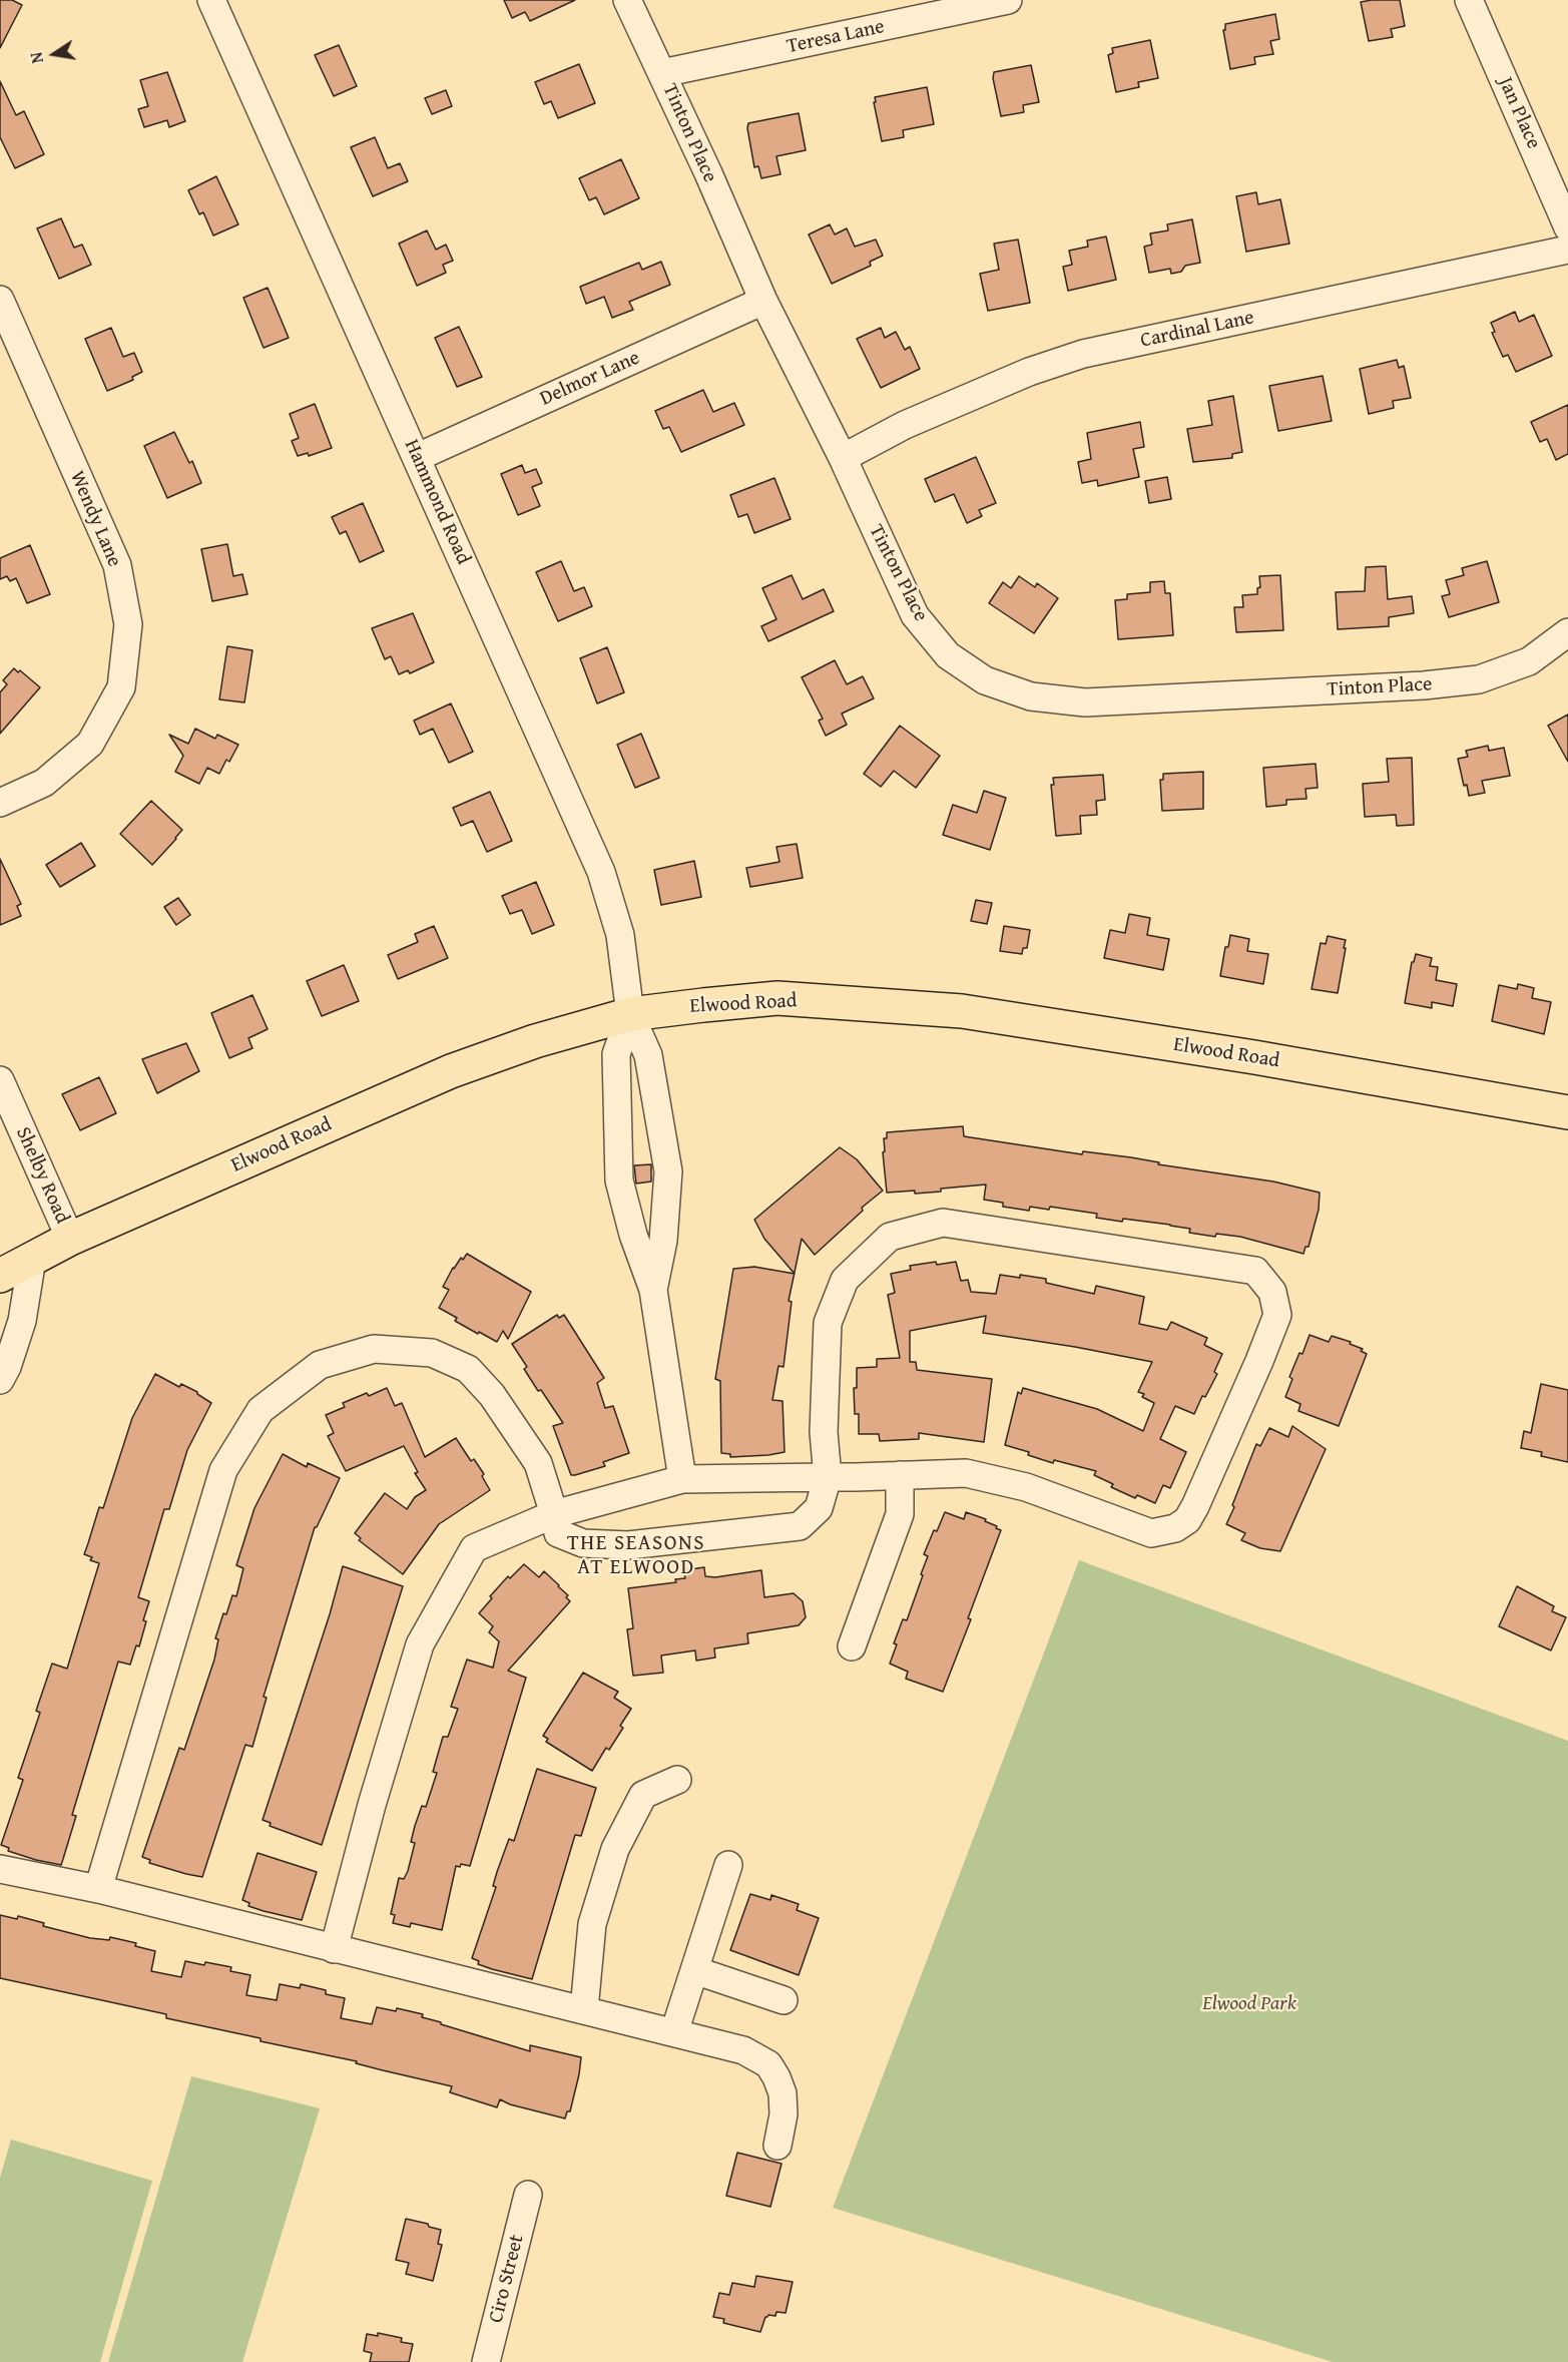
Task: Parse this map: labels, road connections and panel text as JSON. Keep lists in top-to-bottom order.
{
  "streets": {
    "main road": ["Elwood Road"],
    "street": [
      "Teresa Lane",
      "Jan Place",
      "Tinton Place",
      "Cardinal Lane",
      "Delmor Lane",
      "Hammond Road",
      "Wendy Lane",
      "Shelby Road",
      "Ciro Street"
    ]
  },
  "crossings": [
    ["Teresa Lane", "Tinton Place"],
    ["Tinton Place", "Cardinal Lane"],
    ["Tinton Place", "Delmor Lane"],
    ["Delmor Lane", "Hammond Road"],
    ["Hammond Road", "Elwood Road"],
    ["Elwood Road", "Shelby Road"]
  ],
  "districts": ["THE SEASONS AT ELWOOD"],
  "parks": ["Elwood Park"],
  "north": "left"
}
